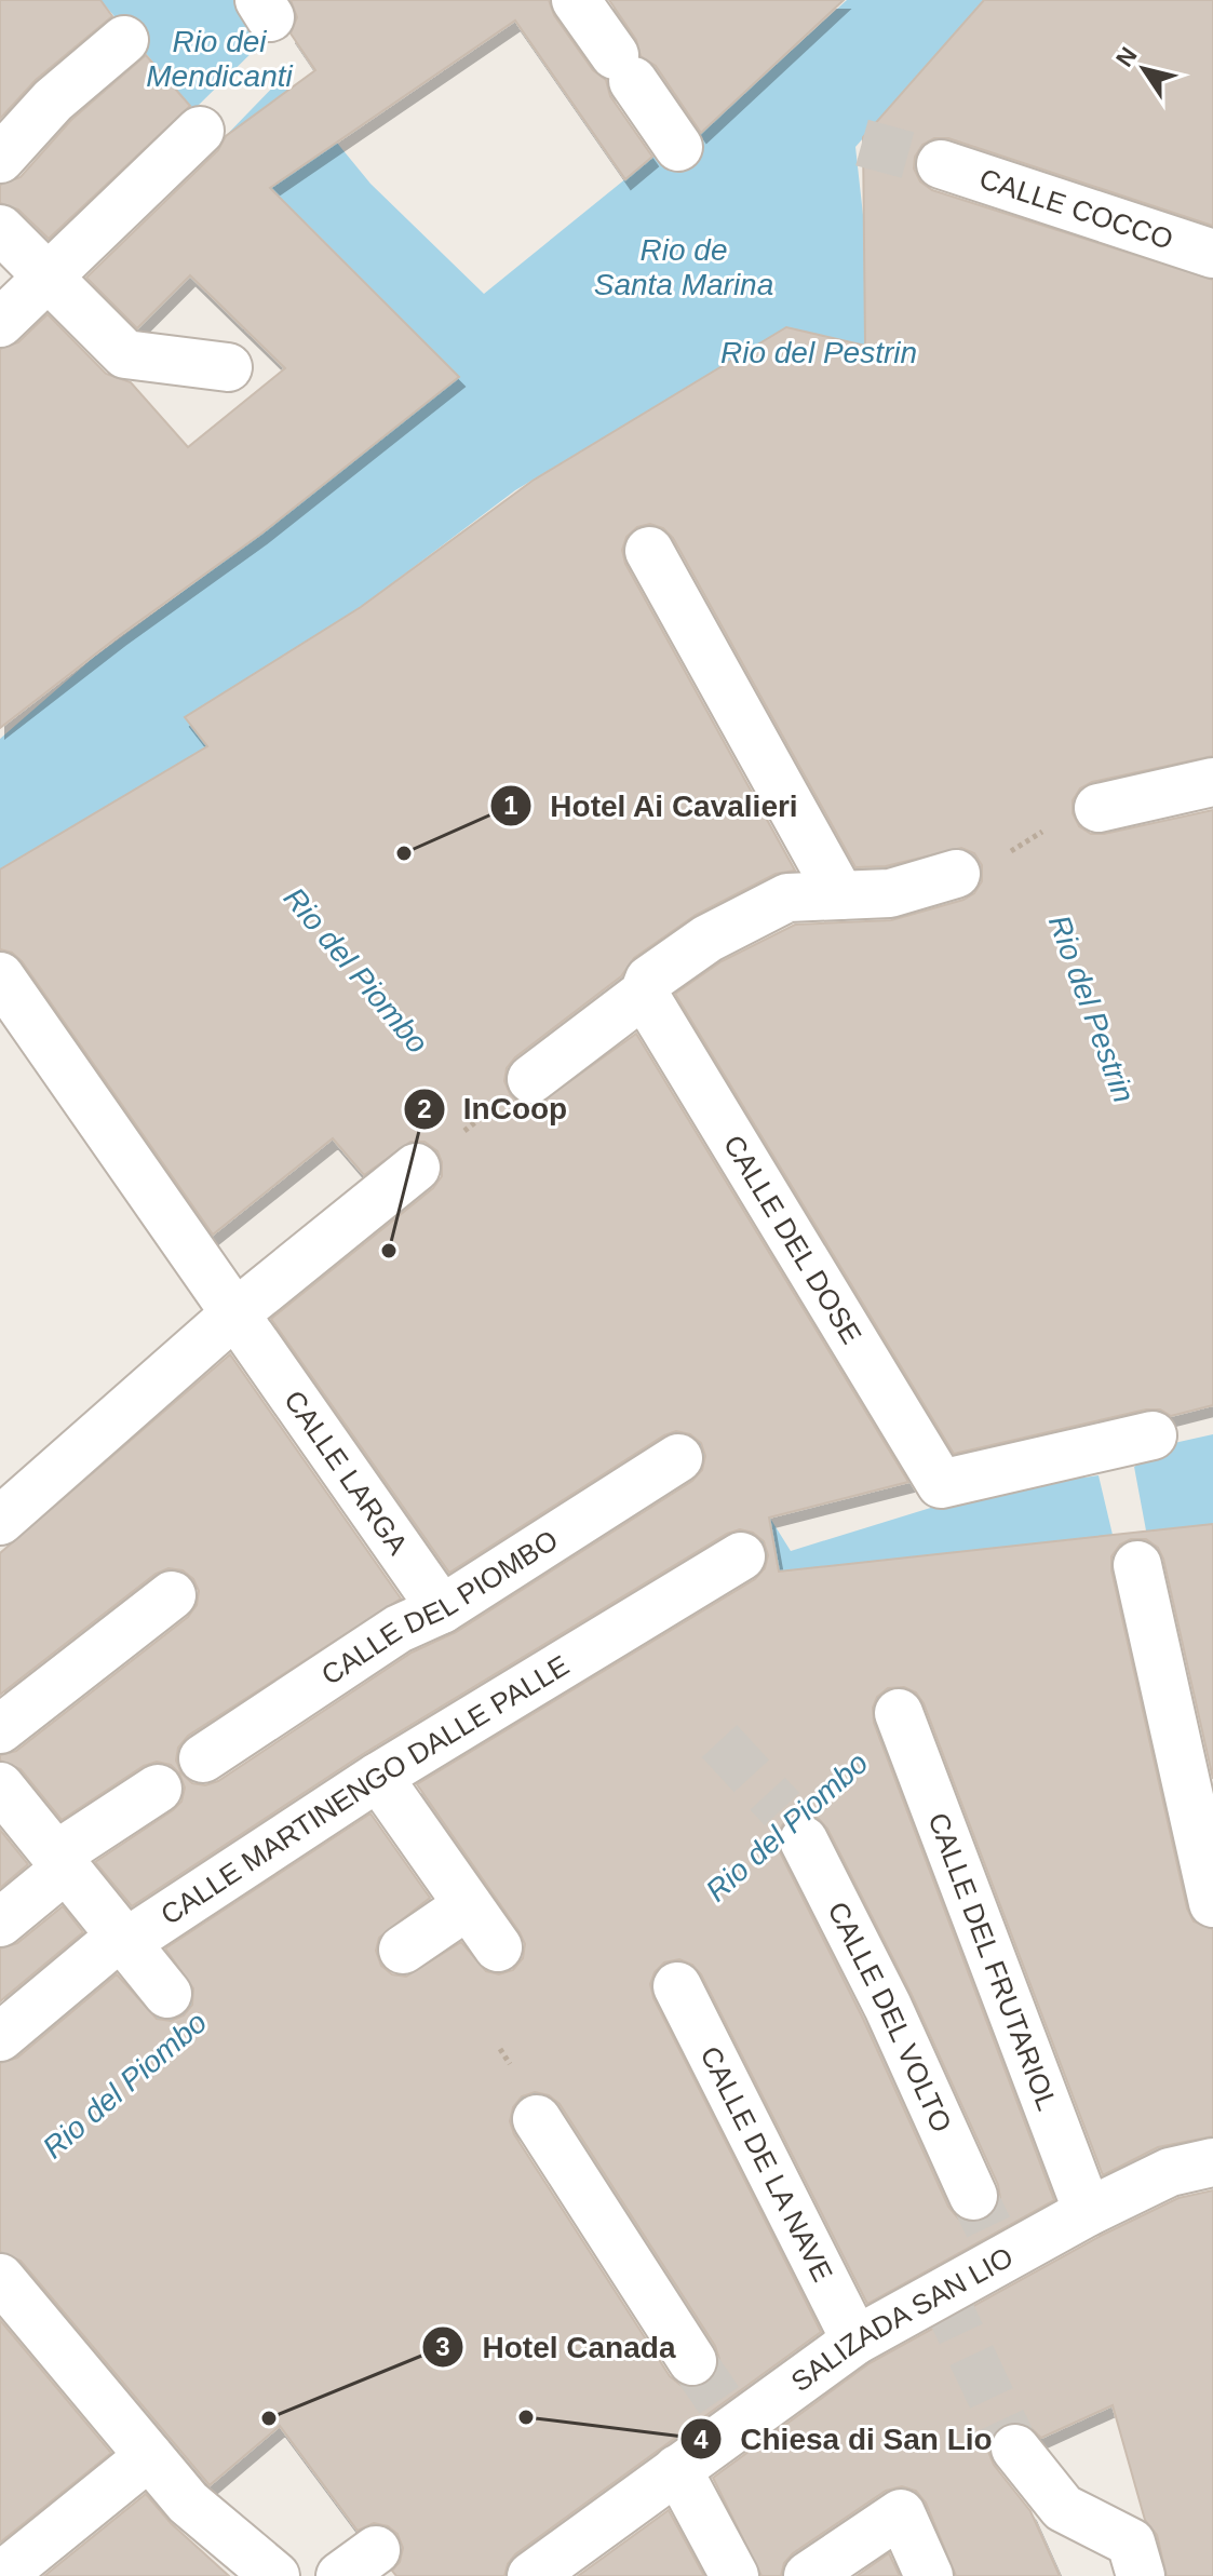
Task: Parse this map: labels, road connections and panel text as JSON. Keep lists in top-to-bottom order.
{
  "streets": {
    "street": [
      "CALLE COCCO",
      "CALLE DEL DOSE",
      "CALLE LARGA",
      "CALLE DEL PIOMBO",
      "CALLE MARTINENGO DALLE PALLE",
      "CALLE DEL FRUTARIOL",
      "CALLE DEL VOLTO",
      "CALLE DE LA NAVE",
      "SALIZADA SAN LIO"
    ]
  },
  "crossings": [
    ["CALLE LARGA", "CALLE DEL PIOMBO"],
    ["CALLE DEL FRUTARIOL", "SALIZADA SAN LIO"],
    ["CALLE DEL VOLTO", "SALIZADA SAN LIO"],
    ["CALLE DE LA NAVE", "SALIZADA SAN LIO"]
  ],
  "water": [
    "Rio dei Mendicanti",
    "Rio de Santa Marina",
    "Rio del Pestrin",
    "Rio del Piombo"
  ],
  "places": [
    "Hotel Ai Cavalieri",
    "InCoop",
    "Chiesa di San Lio",
    "Hotel Canada"
  ],
  "north": "top left"
}
